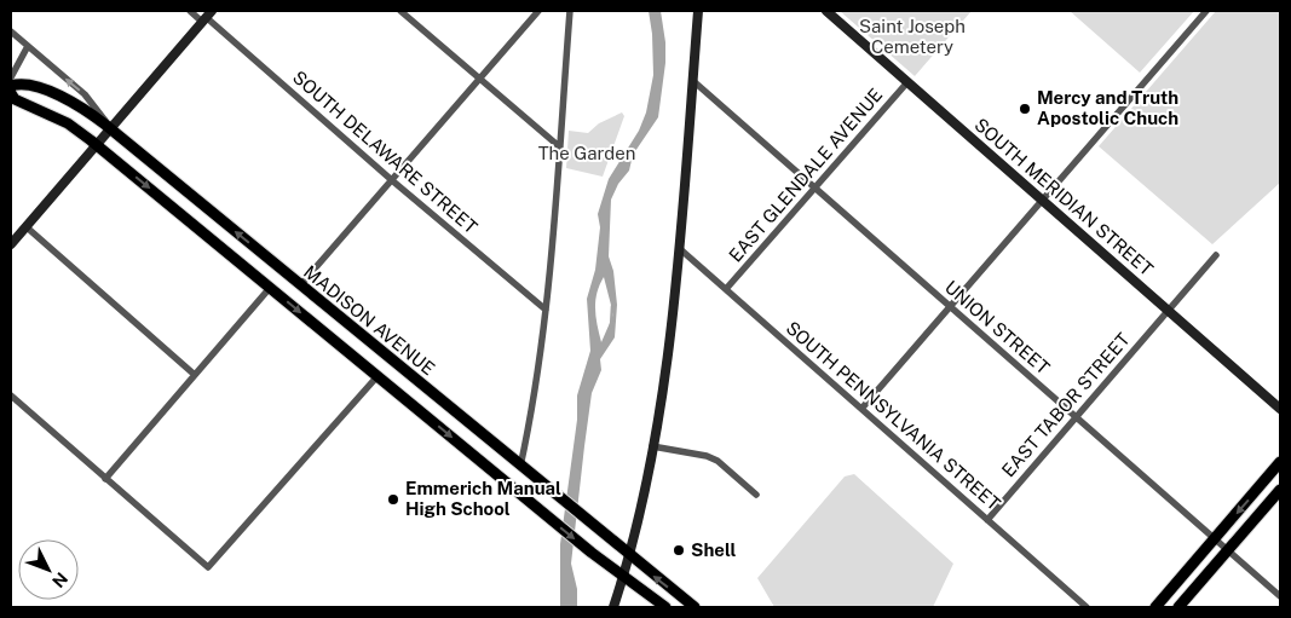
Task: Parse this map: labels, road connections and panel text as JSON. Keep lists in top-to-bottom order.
{
  "streets": {
    "main road": ["MADISON AVENUE"],
    "street": [
      "SOUTH DELAWARE STREET",
      "EAST GLENDALE AVENUE",
      "SOUTH MERIDIAN STREET",
      "UNION STREET",
      "EAST TABOR STREET",
      "SOUTH PENNSYLVANIA STREET"
    ]
  },
  "crossings": [
    ["EAST GLENDALE AVENUE", "SOUTH MERIDIAN STREET"],
    ["EAST GLENDALE AVENUE", "UNION STREET"],
    ["EAST GLENDALE AVENUE", "SOUTH PENNSYLVANIA STREET"],
    ["SOUTH MERIDIAN STREET", "EAST TABOR STREET"],
    ["UNION STREET", "EAST TABOR STREET"],
    ["EAST TABOR STREET", "SOUTH PENNSYLVANIA STREET"]
  ],
  "parks": ["Saint Joseph Cemetery", "The Garden"],
  "places": ["Mercy and Truth Apostolic Chuch", "Emmerich Manual High School", "Shell"],
  "north": "bottom right"
}
